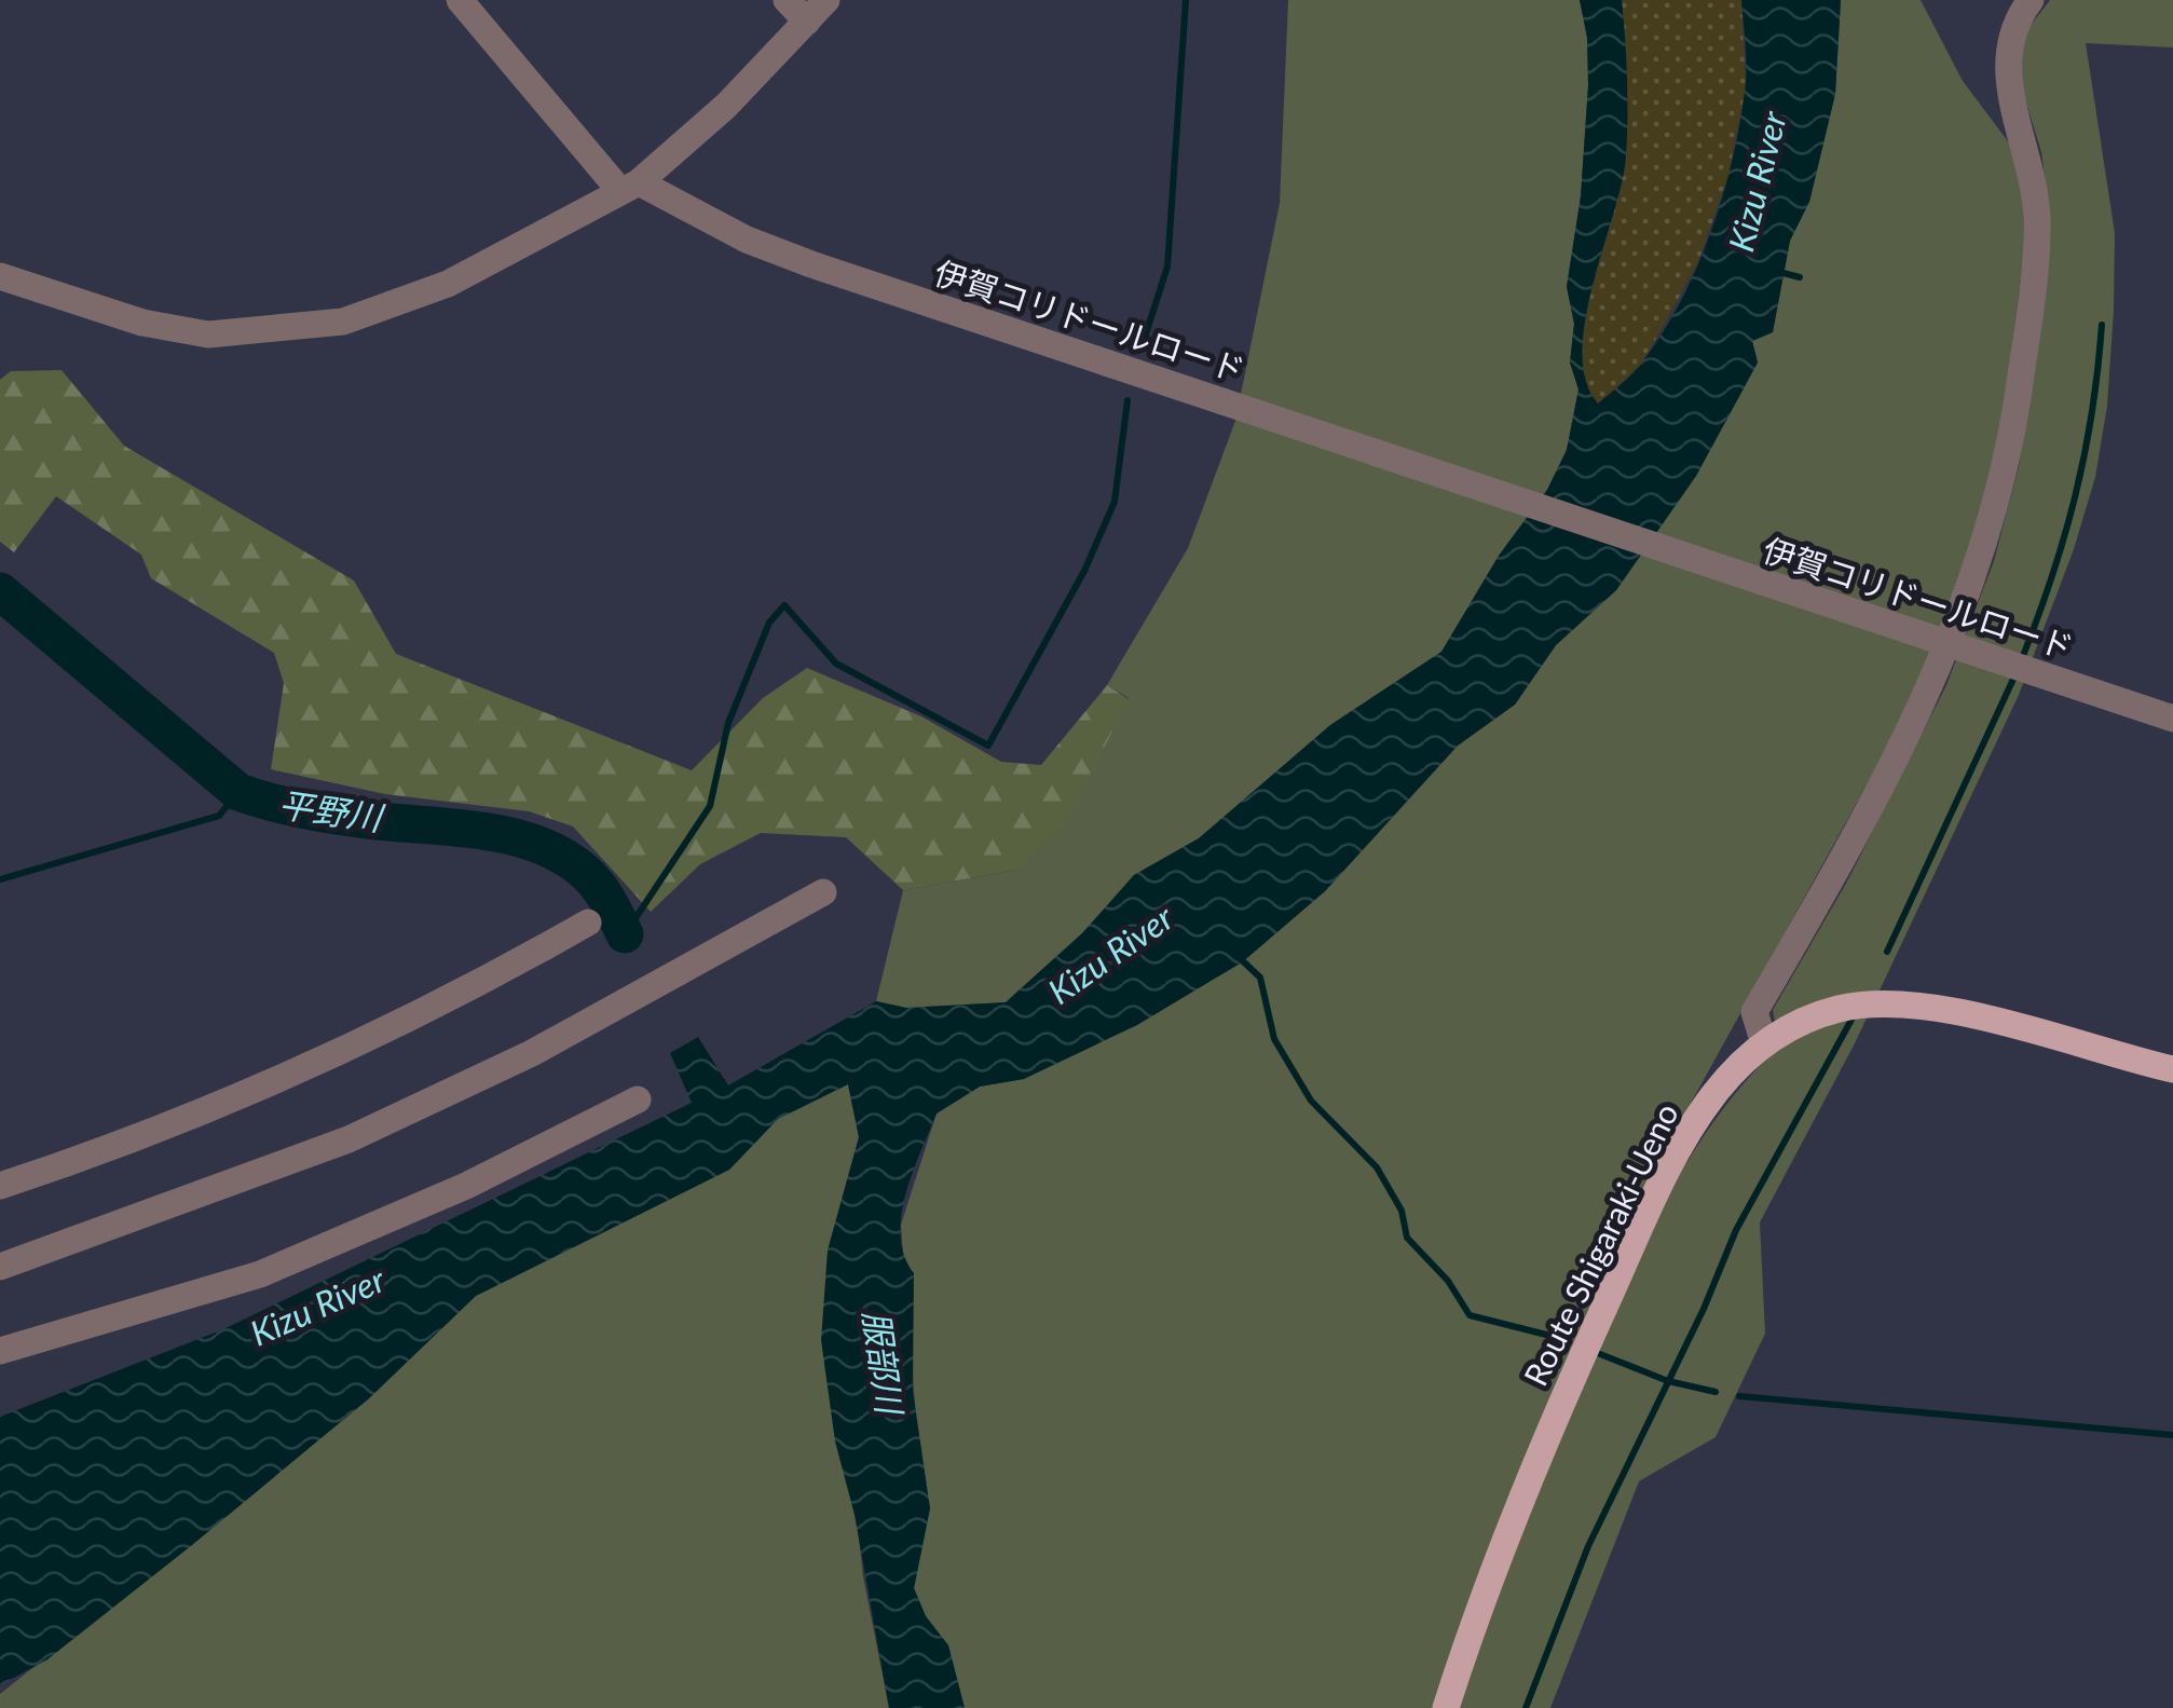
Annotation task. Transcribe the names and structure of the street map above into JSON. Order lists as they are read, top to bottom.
{
  "streets": {
    "main road": ["Route Shigaraki-Ueno"],
    "street": ["伊賀コリドールロード"]
  },
  "water": ["Kizu River", "平野川", "服部川"]
}
